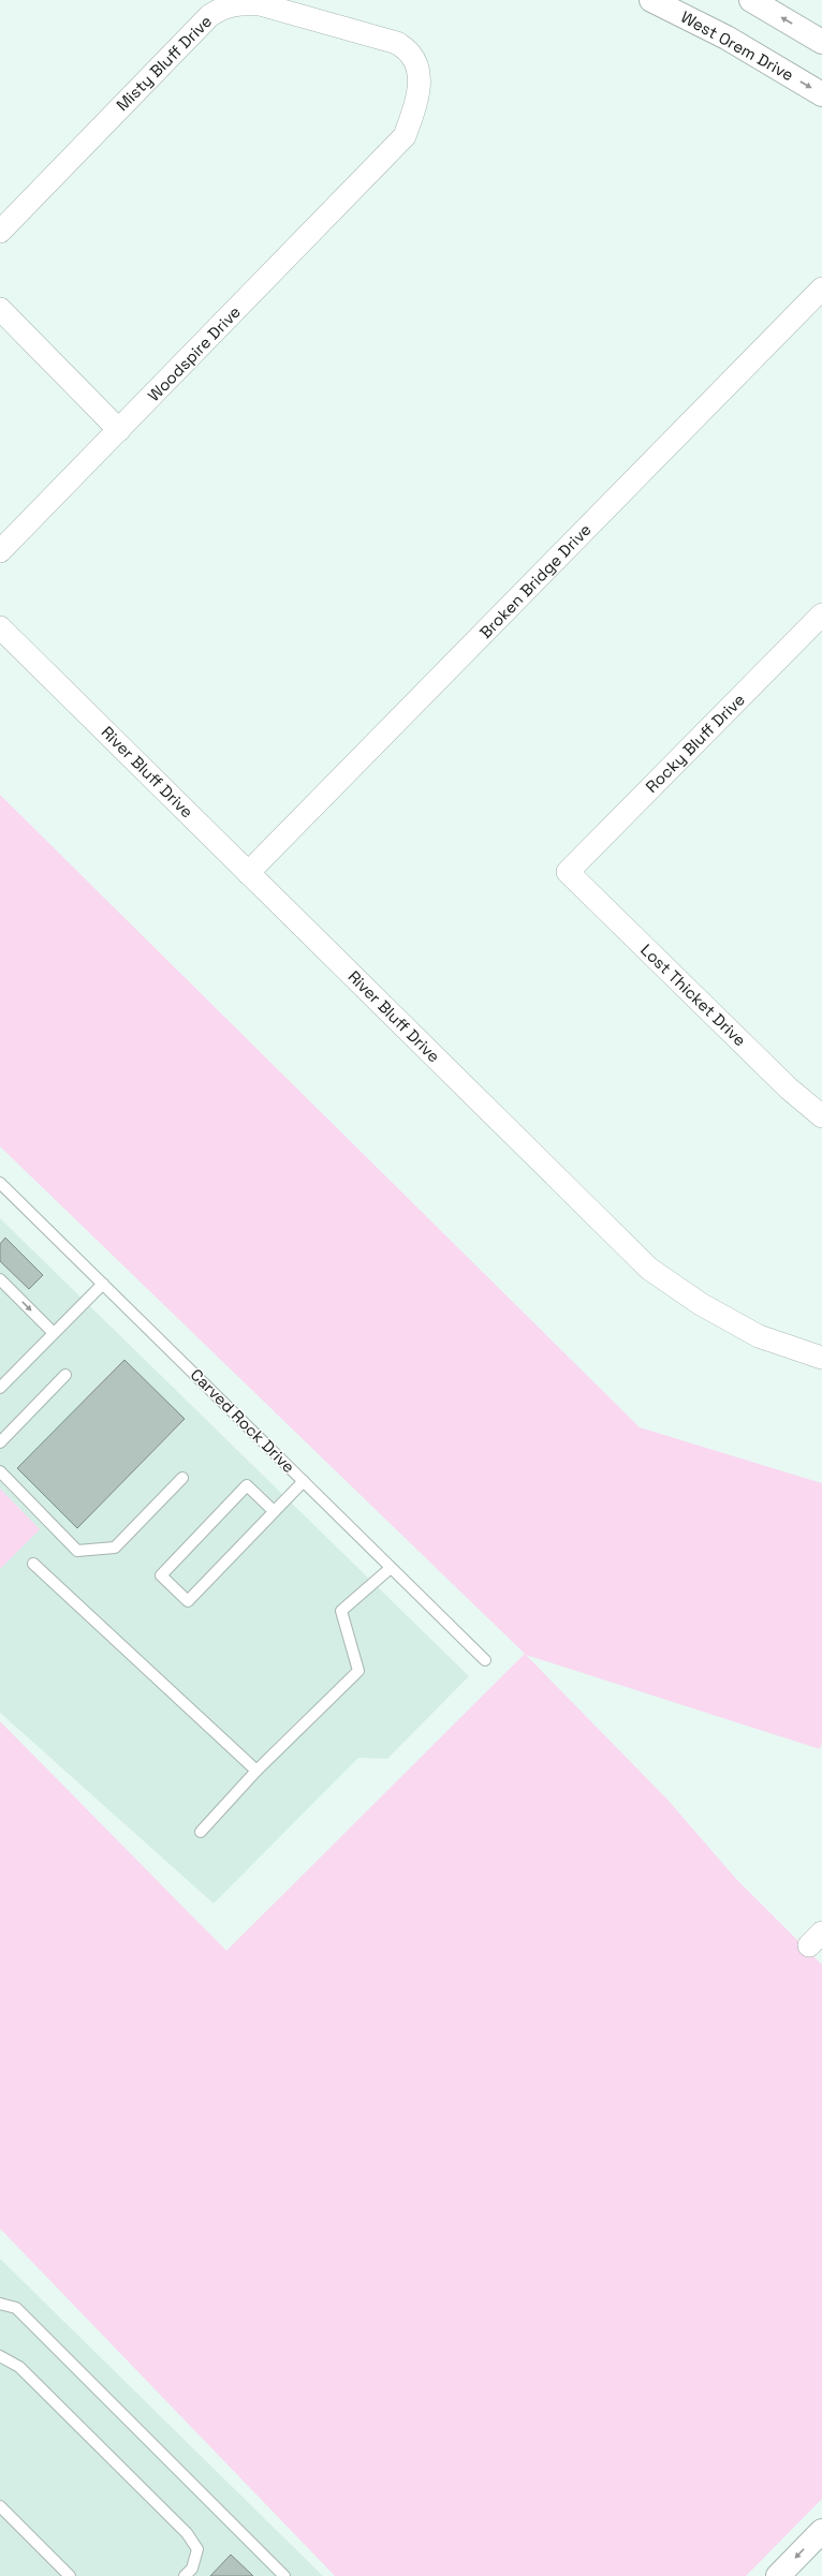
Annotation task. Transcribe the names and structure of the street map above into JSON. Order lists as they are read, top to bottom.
{
  "streets": {
    "main road": ["West Orem Drive"],
    "street": [
      "Misty Bluff Drive",
      "Woodspire Drive",
      "Broken Bridge Drive",
      "Rocky Bluff Drive",
      "River Bluff Drive",
      "Lost Thicket Drive"
    ],
    "lane": ["Carved Rock Drive"]
  },
  "crossings": [
    ["Misty Bluff Drive", "Woodspire Drive"],
    ["Broken Bridge Drive", "River Bluff Drive"],
    ["Rocky Bluff Drive", "Lost Thicket Drive"]
  ]
}
